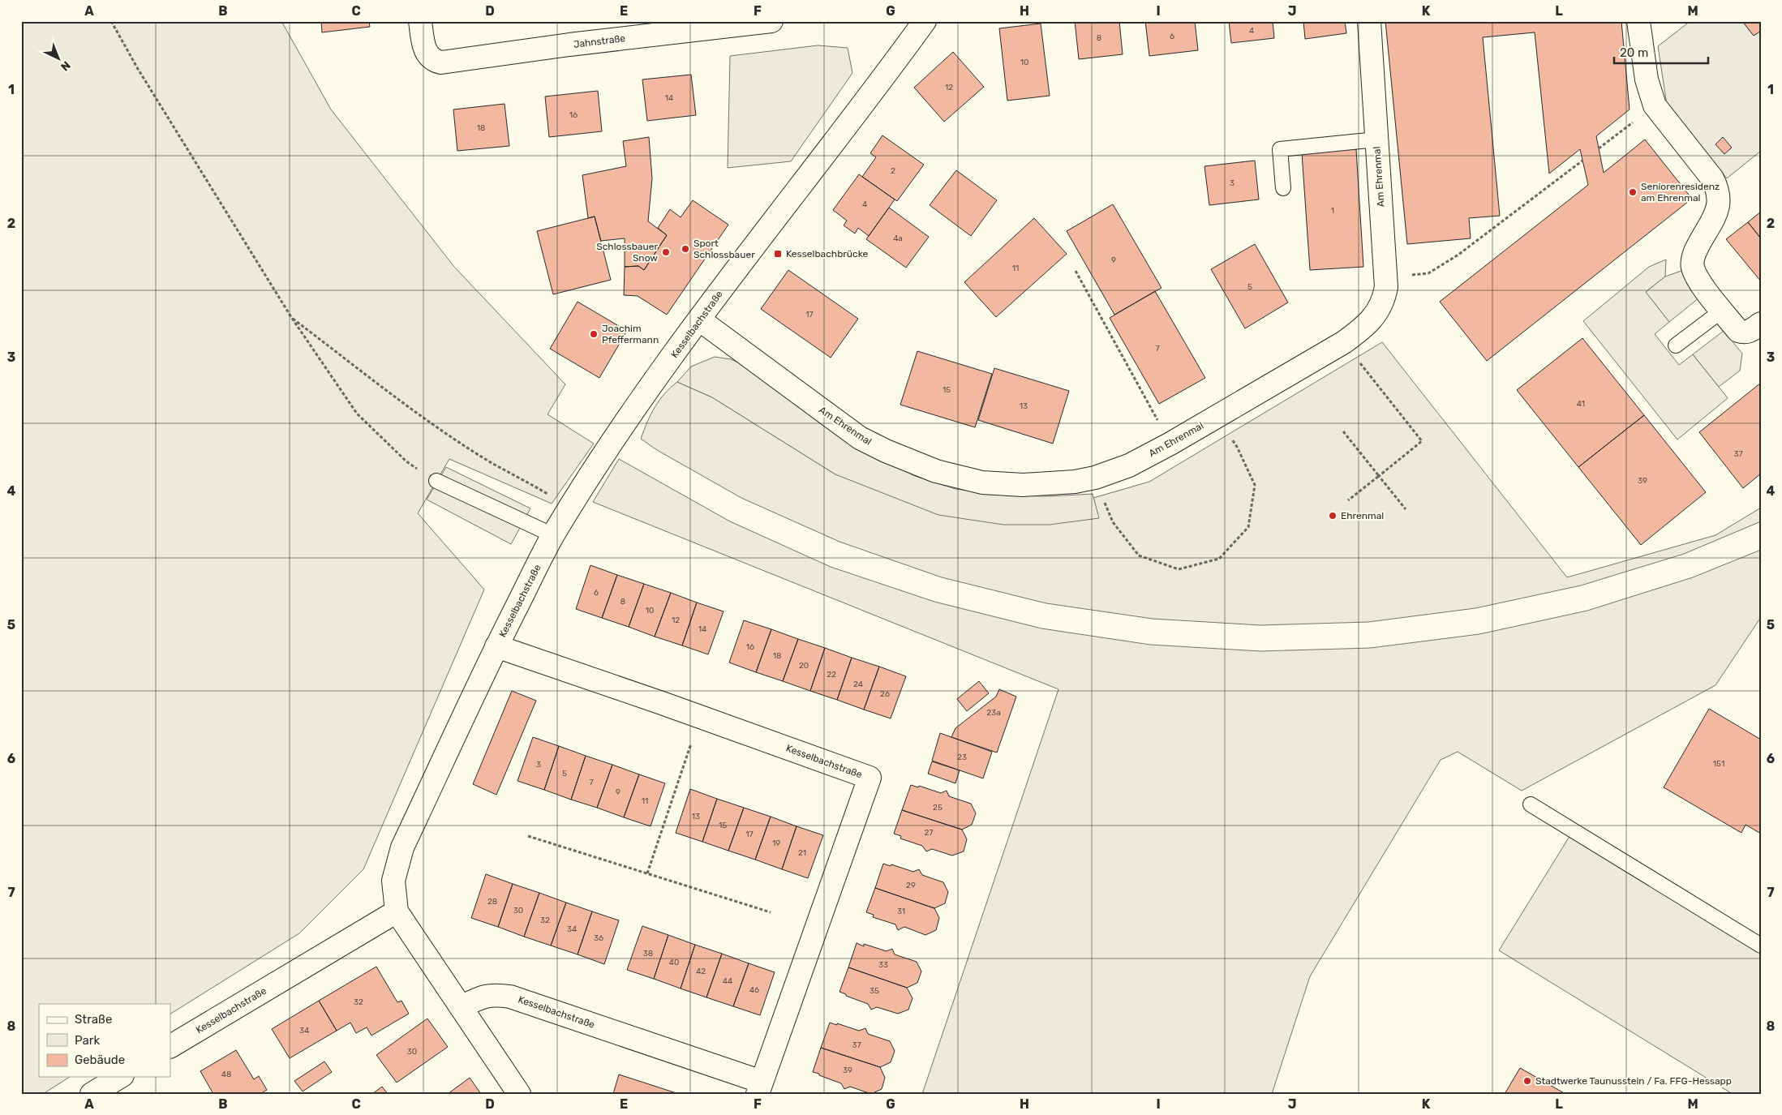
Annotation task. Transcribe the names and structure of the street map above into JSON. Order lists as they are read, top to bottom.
{
  "streets": {
    "street": ["Jahnstraße", "Am Ehrenmal", "Kesselbachstraße"]
  },
  "crossings": [
    ["Am Ehrenmal", "Kesselbachstraße"]
  ],
  "places": {
    "other": [
      "Seniorenresidenz am Ehrenmal",
      "Sport Schlossbauer",
      "Schlossbauer Snow",
      "Joachim Pfeffermann",
      "Ehrenmal",
      "Stadtwerke Taunusstein / Fa. FFG-Hessapp"
    ],
    "transit": ["Kesselbachbrücke"]
  },
  "house_numbers": [
    "4",
    "6",
    "8",
    "10",
    "12",
    "14",
    "16",
    "18",
    "2",
    "3",
    "4",
    "1",
    "4a",
    "9",
    "11",
    "5",
    "17",
    "7",
    "15",
    "41",
    "13",
    "37",
    "39",
    "6",
    "8",
    "10",
    "12",
    "14",
    "16",
    "18",
    "20",
    "22",
    "24",
    "26",
    "23a",
    "23",
    "151",
    "3",
    "5",
    "7",
    "9",
    "11",
    "25",
    "13",
    "15",
    "27",
    "17",
    "19",
    "21",
    "29",
    "28",
    "30",
    "31",
    "32",
    "34",
    "36",
    "38",
    "40",
    "33",
    "42",
    "44",
    "46",
    "35",
    "32",
    "34",
    "37",
    "30",
    "39",
    "48"
  ],
  "legend": ["Straße", "Park", "Gebäude"],
  "scale_bar": "20 m",
  "north": "bottom right",
  "grid": {
    "columns": [
      "A",
      "B",
      "C",
      "D",
      "E",
      "F",
      "G",
      "H",
      "I",
      "J",
      "K",
      "L",
      "M"
    ],
    "rows": [
      "1",
      "2",
      "3",
      "4",
      "5",
      "6",
      "7",
      "8"
    ]
  }
}
